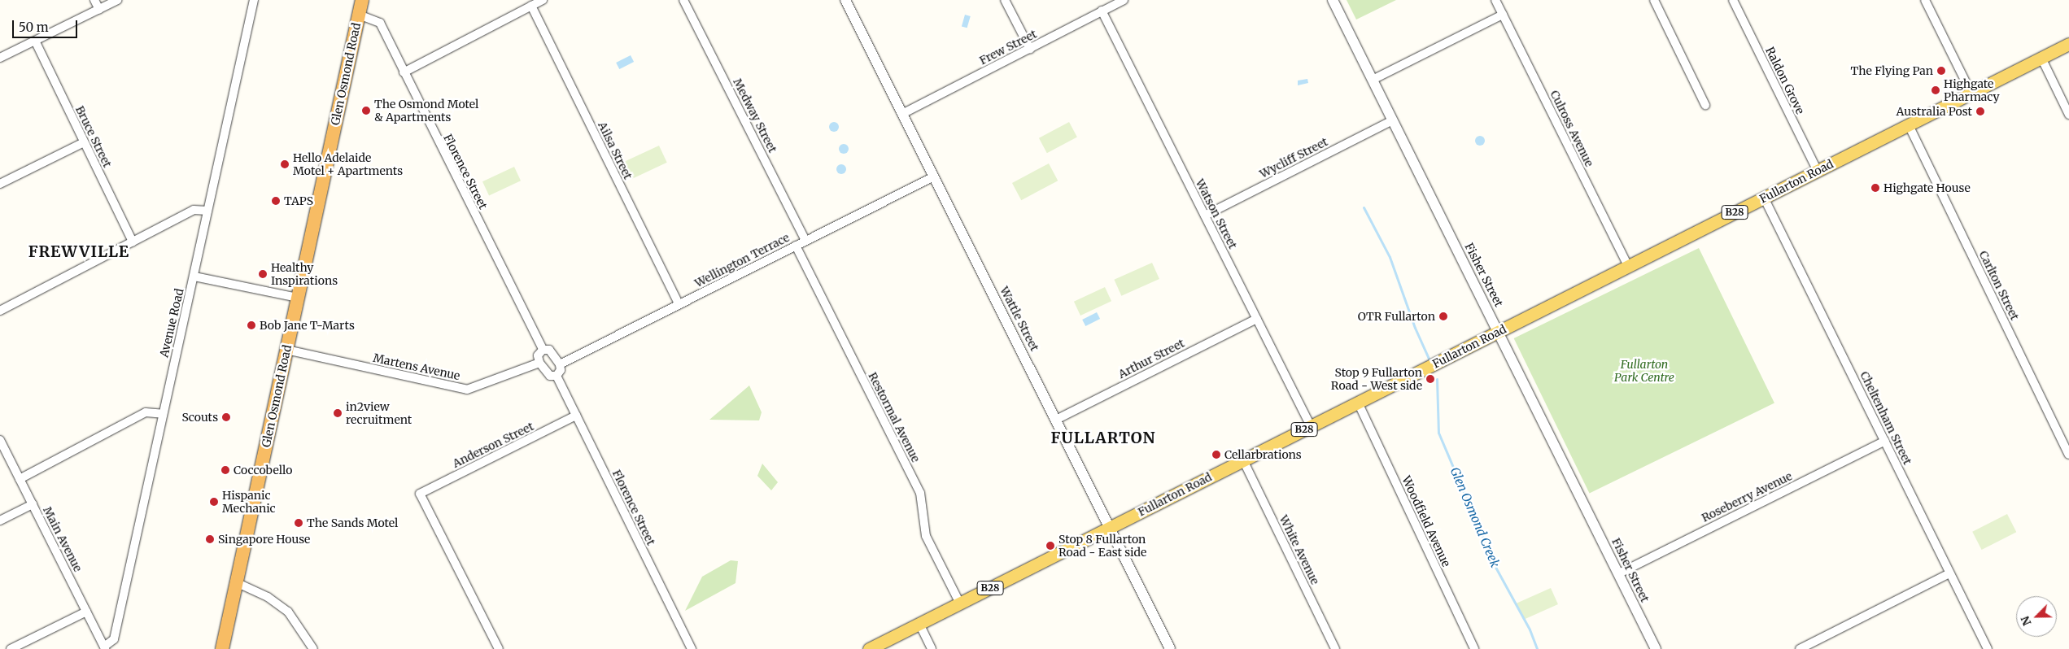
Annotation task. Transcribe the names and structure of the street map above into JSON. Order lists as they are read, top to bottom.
{
  "streets": {
    "highway": ["Glen Osmond Road"],
    "main road": ["Fullarton Road", "B28"],
    "street": [
      "Frew Street",
      "Raldon Grove",
      "Medway Street",
      "Culross Avenue",
      "Bruce Street",
      "Ailsa Street",
      "Wycliff Street",
      "Florence Street",
      "Watson Street",
      "Wellington Terrace",
      "Fisher Street",
      "Carlton Street",
      "Wattle Street",
      "Avenue Road",
      "Arthur Street",
      "Martens Avenue",
      "Restormal Avenue",
      "Cheltenham Street",
      "Anderson Street",
      "Roseberry Avenue",
      "Woodfield Avenue",
      "Main Avenue",
      "White Avenue"
    ]
  },
  "crossings": [
    ["Frew Street", "Watson Street"],
    ["Frew Street", "Wattle Street"],
    ["Glen Osmond Road", "Florence Street"],
    ["Glen Osmond Road", "Martens Avenue"],
    ["Raldon Grove", "Fullarton Road"],
    ["Medway Street", "Wellington Terrace"],
    ["Culross Avenue", "Fullarton Road"],
    ["Ailsa Street", "Wellington Terrace"],
    ["Wycliff Street", "Watson Street"],
    ["Wycliff Street", "Fisher Street"],
    ["Florence Street", "Anderson Street"],
    ["Fullarton Road", "Watson Street"],
    ["Fullarton Road", "Fisher Street"],
    ["Fullarton Road", "Carlton Street"],
    ["Fullarton Road", "Wattle Street"],
    ["Fullarton Road", "Restormal Avenue"],
    ["Fullarton Road", "Cheltenham Street"],
    ["Fullarton Road", "Woodfield Avenue"],
    ["Fullarton Road", "White Avenue"],
    ["Watson Street", "Arthur Street"],
    ["Wellington Terrace", "Wattle Street"],
    ["Wellington Terrace", "Restormal Avenue"],
    ["Fisher Street", "Roseberry Avenue"],
    ["Wattle Street", "Arthur Street"],
    ["Avenue Road", "Main Avenue"],
    ["Cheltenham Street", "Roseberry Avenue"]
  ],
  "districts": ["FREWVILLE", "FULLARTON"],
  "water": ["Glen Osmond Creek"],
  "parks": ["Fullarton Park Centre"],
  "places": [
    "The Flying Pan",
    "Highgate Pharmacy",
    "The Osmond Motel & Apartments",
    "Australia Post",
    "Hello Adelaide Motel + Apartments",
    "Highgate House",
    "TAPS",
    "Healthy Inspirations",
    "OTR Fullarton",
    "Bob Jane T-Marts",
    "Stop 9 Fullarton Road - West side",
    "in2view recruitment",
    "Scouts",
    "Cellarbrations",
    "Coccobello",
    "Hispanic Mechanic",
    "The Sands Motel",
    "Singapore House",
    "Stop 8 Fullarton Road - East side"
  ],
  "scale_bar": "50 m",
  "north": "bottom left"
}
